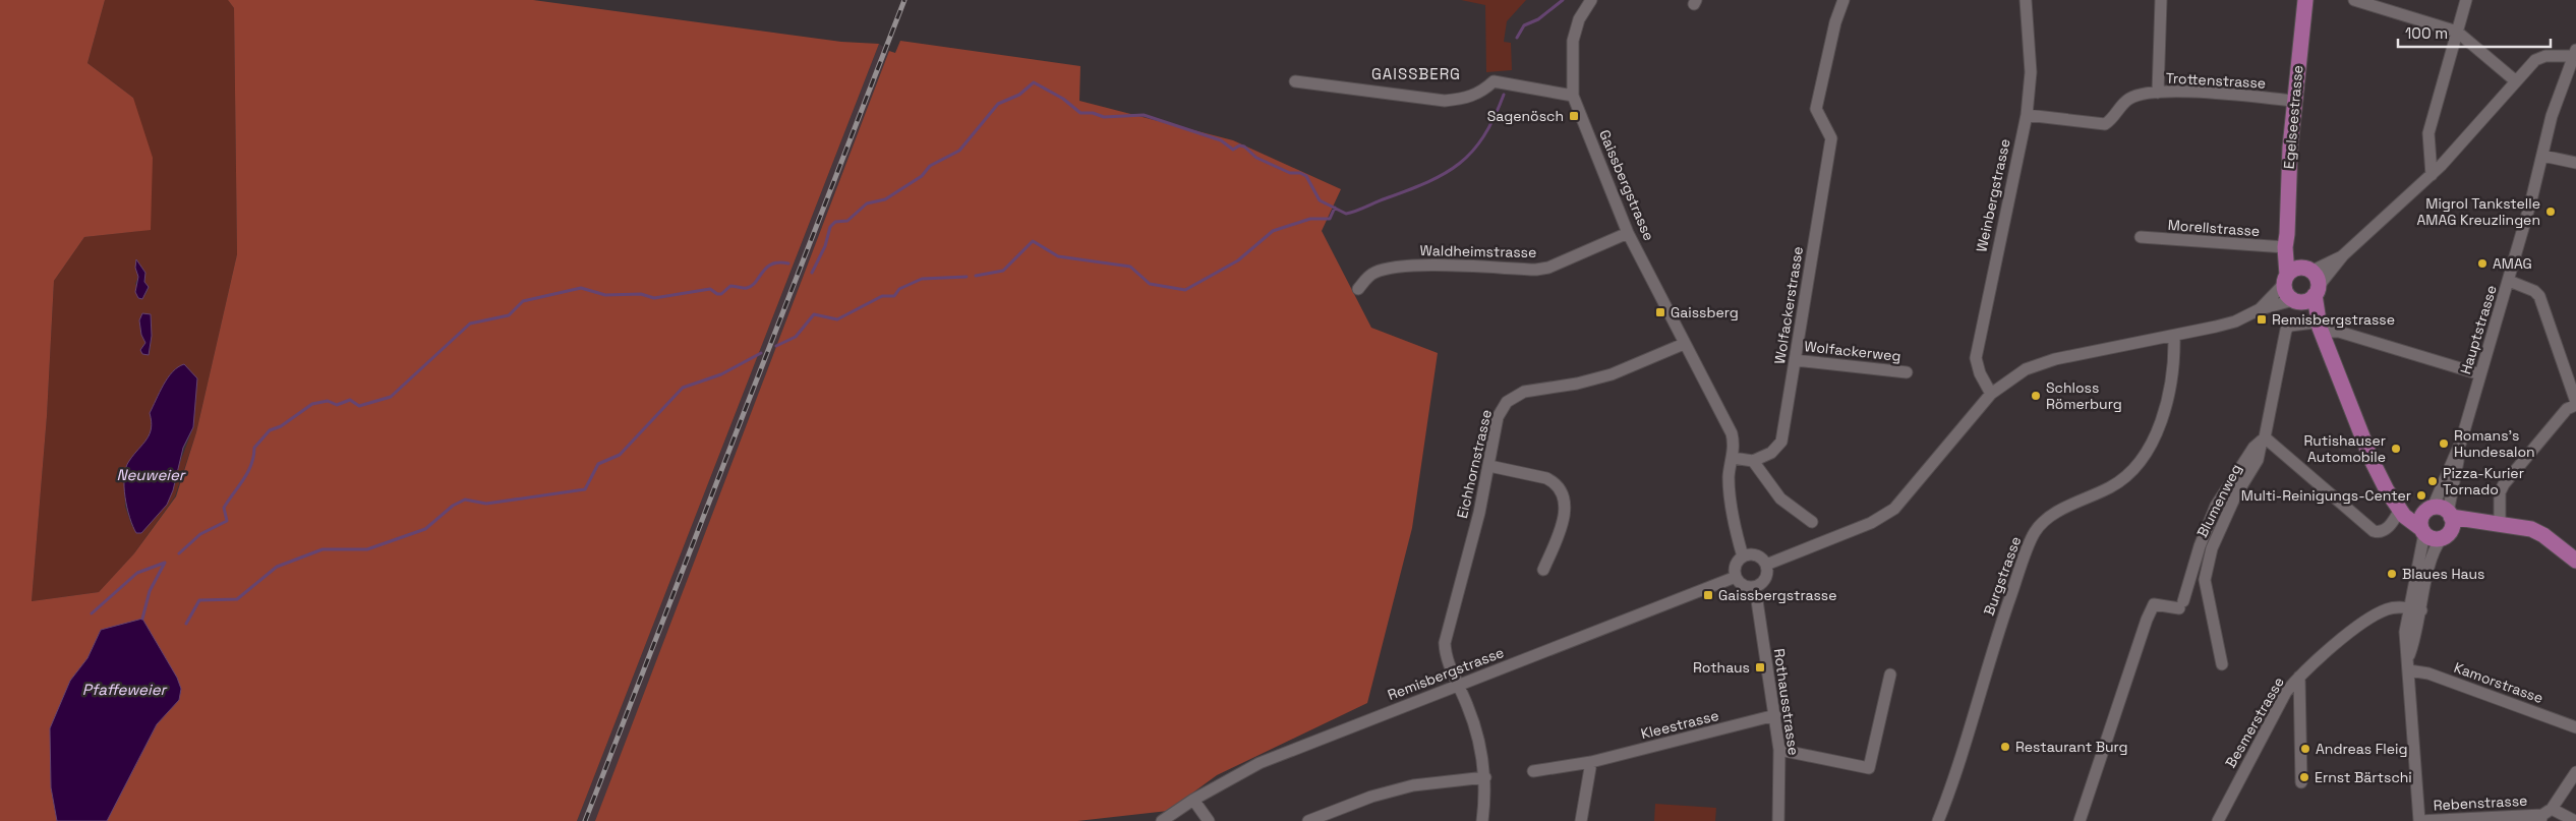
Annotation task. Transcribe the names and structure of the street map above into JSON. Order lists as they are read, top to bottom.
{
  "streets": {
    "main road": ["Egelseestrasse"],
    "street": [
      "Trottenstrasse",
      "Gaissbergstrasse",
      "Weinbergstrasse",
      "Morellstrasse",
      "Waldheimstrasse",
      "Wolfackerstrasse",
      "Hauptstrasse",
      "Wolfackerweg",
      "Eichhornstrasse",
      "Blumenweg",
      "Burgstrasse",
      "Remisbergstrasse",
      "Kamorstrasse",
      "Rothausstrasse",
      "Besmerstrasse",
      "Kleestrasse",
      "Rebenstrasse"
    ]
  },
  "crossings": [
    ["Trottenstrasse", "Egelseestrasse"],
    ["Trottenstrasse", "Weinbergstrasse"],
    ["Egelseestrasse", "Morellstrasse"],
    ["Gaissbergstrasse", "Waldheimstrasse"],
    ["Gaissbergstrasse", "Eichhornstrasse"],
    ["Gaissbergstrasse", "Remisbergstrasse"],
    ["Gaissbergstrasse", "Rothausstrasse"],
    ["Wolfackerstrasse", "Wolfackerweg"],
    ["Eichhornstrasse", "Remisbergstrasse"],
    ["Remisbergstrasse", "Rothausstrasse"],
    ["Rothausstrasse", "Kleestrasse"]
  ],
  "districts": ["GAISSBERG"],
  "water": ["Neuweier", "Pfaffeweier"],
  "places": {
    "transit": [
      "Sagenösch",
      "Gaissberg",
      "Remisbergstrasse",
      "Gaissbergstrasse",
      "Rothaus"
    ],
    "other": [
      "Migrol Tankstelle AMAG Kreuzlingen",
      "AMAG",
      "Schloss Römerburg",
      "Romans's Hundesalon",
      "Rutishauser Automobile",
      "Pizza-Kurier Tornado",
      "Multi-Reinigungs-Center",
      "Blaues Haus",
      "Restaurant Burg",
      "Andreas Fleig",
      "Ernst Bärtschi"
    ]
  },
  "scale_bar": "100 m"
}
